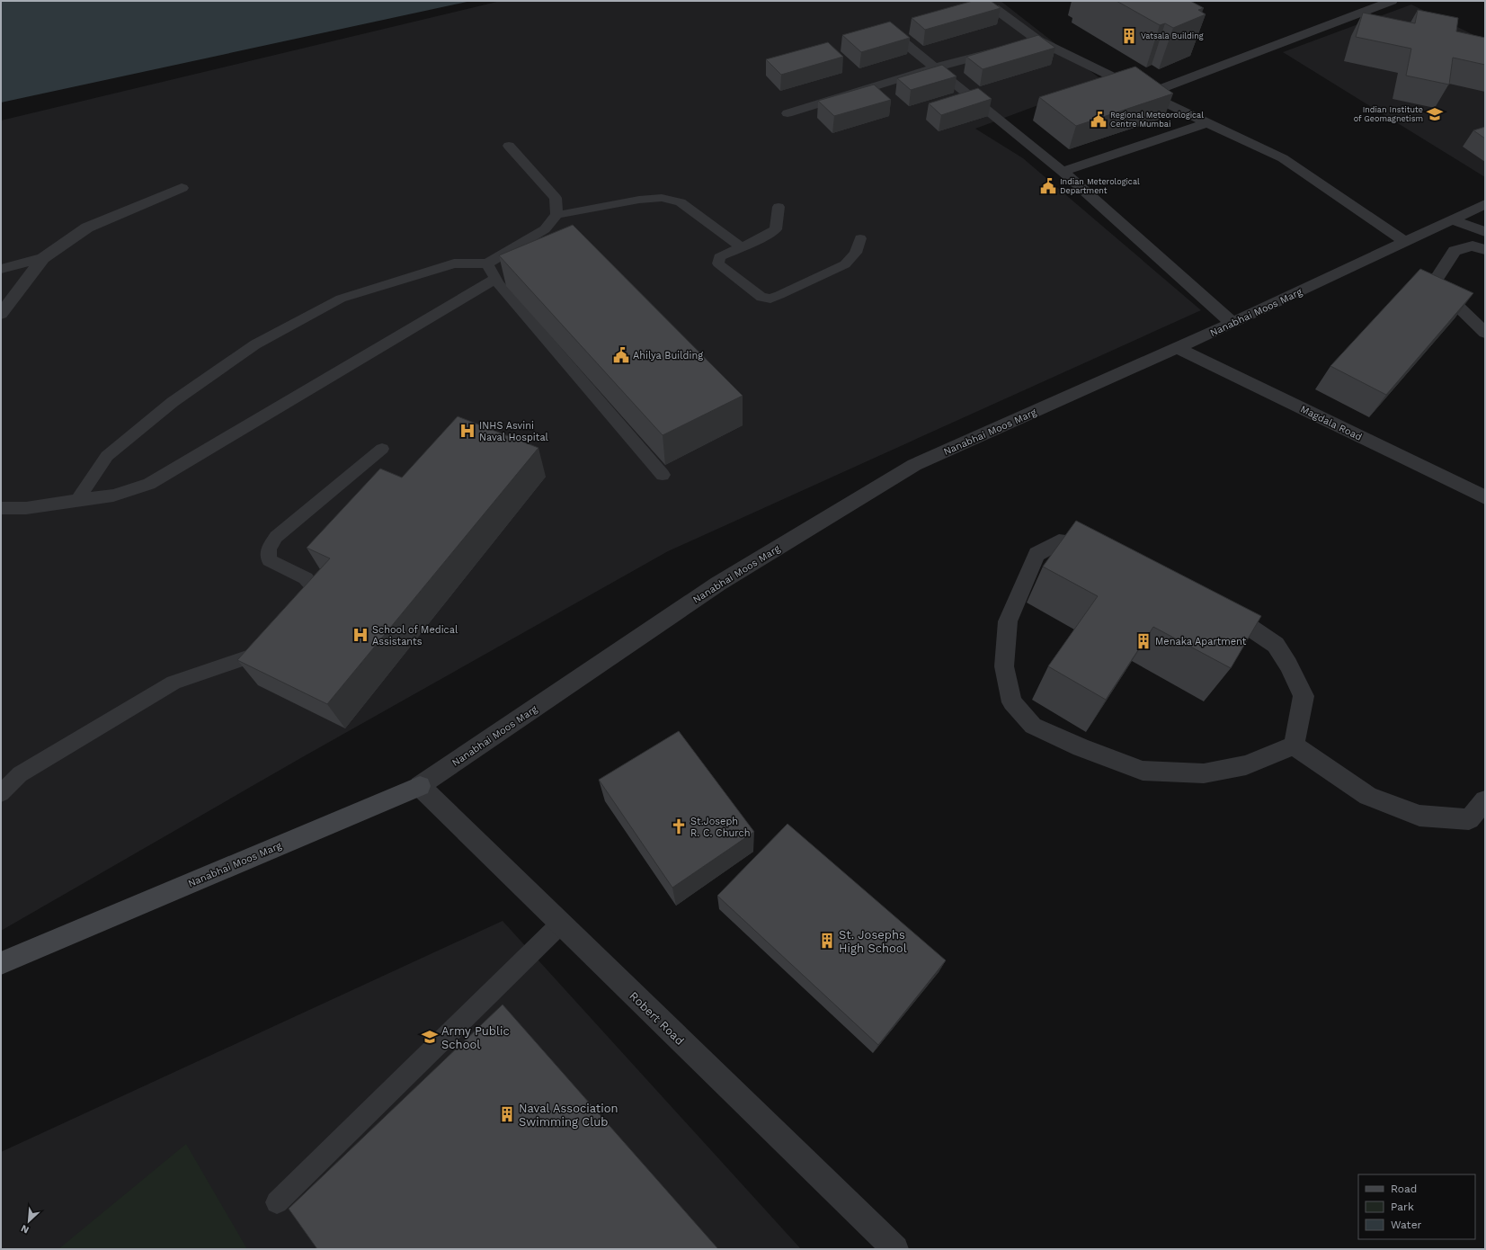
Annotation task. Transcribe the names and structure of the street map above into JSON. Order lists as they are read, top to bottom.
{
  "streets": {
    "street": ["Nanabhai Moos Marg", "Magdala Road", "Robert Road"]
  },
  "crossings": [
    ["Nanabhai Moos Marg", "Magdala Road"],
    ["Nanabhai Moos Marg", "Robert Road"]
  ],
  "places": {
    "building": [
      "Vatsala Building",
      "Menaka Apartment",
      "St. Josephs High School",
      "Naval Association Swimming Club"
    ],
    "school or university": ["Indian Institute of Geomagnetism", "Army Public School"],
    "public building": ["Regional Meteorological Centre Mumbai", "Indian Meterological Department", "Ahilya Building"],
    "hospital": ["INHS Asvini Naval Hospital", "School of Medical Assistants"],
    "church": ["St.Joseph R. C. Church"]
  },
  "legend": ["Road", "Park", "Water"],
  "north": "bottom left"
}
